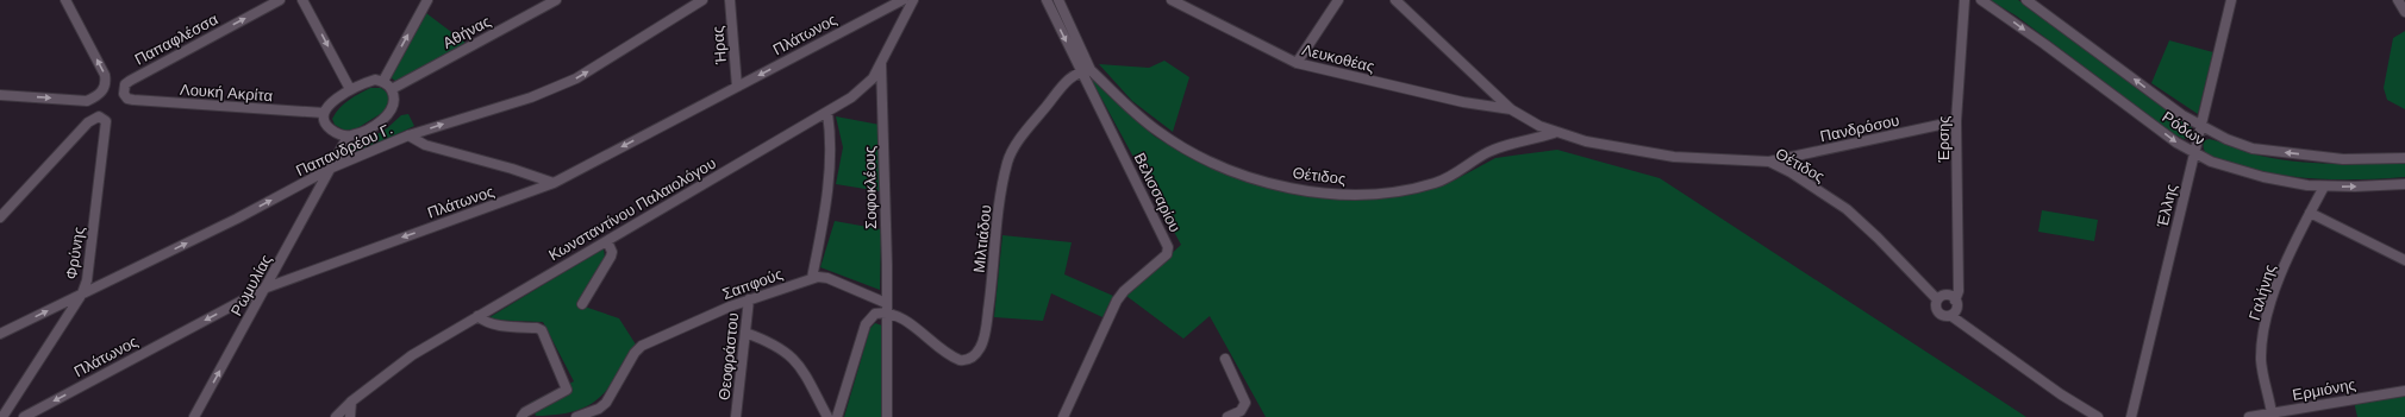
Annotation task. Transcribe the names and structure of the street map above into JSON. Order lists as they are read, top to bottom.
{
  "streets": {
    "street": [
      "Αθήνας",
      "Πλάτωνος",
      "Παπαφλέσσα",
      "Ήρας",
      "Λευκοθέας",
      "Λουκή Ακρίτα",
      "Πανδρόσου",
      "Ρόδων",
      "Έρσης",
      "Παπανδρέου Γ.",
      "Θέτιδος",
      "Σοφοκλέους",
      "Βελισσαρίου",
      "Έλλης",
      "Κωνσταντίνου Παλαιολόγου",
      "Μιλτιάδου",
      "Φρύνης",
      "Σαπφούς",
      "Ρωμυλίας",
      "Γαλήνης",
      "Θεοφράστου",
      "Ερμιόνης"
    ]
  },
  "crossings": [
    ["Αθήνας", "Λουκή Ακρίτα"],
    ["Αθήνας", "Ρωμυλίας"],
    ["Πλάτωνος", "Ήρας"],
    ["Πλάτωνος", "Ρωμυλίας"],
    ["Παπαφλέσσα", "Λουκή Ακρίτα"],
    ["Λευκοθέας", "Θέτιδος"],
    ["Λουκή Ακρίτα", "Ρωμυλίας"],
    ["Πανδρόσου", "Έρσης"],
    ["Πανδρόσου", "Θέτιδος"],
    ["Ρόδων", "Έλλης"],
    ["Ρόδων", "Γαλήνης"],
    ["Έρσης", "Θέτιδος"],
    ["Παπανδρέου Γ.", "Φρύνης"],
    ["Παπανδρέου Γ.", "Ρωμυλίας"],
    ["Θέτιδος", "Βελισσαρίου"],
    ["Θέτιδος", "Μιλτιάδου"],
    ["Σοφοκλέους", "Κωνσταντίνου Παλαιολόγου"],
    ["Σοφοκλέους", "Μιλτιάδου"],
    ["Βελισσαρίου", "Μιλτιάδου"],
    ["Σαπφούς", "Θεοφράστου"],
    ["Γαλήνης", "Ερμιόνης"]
  ],
  "one_way": [
    "Πλάτωνος",
    "Παπαφλέσσα",
    "Παπανδρέου Γ.",
    "Ρωμυλίας"
  ]
}
